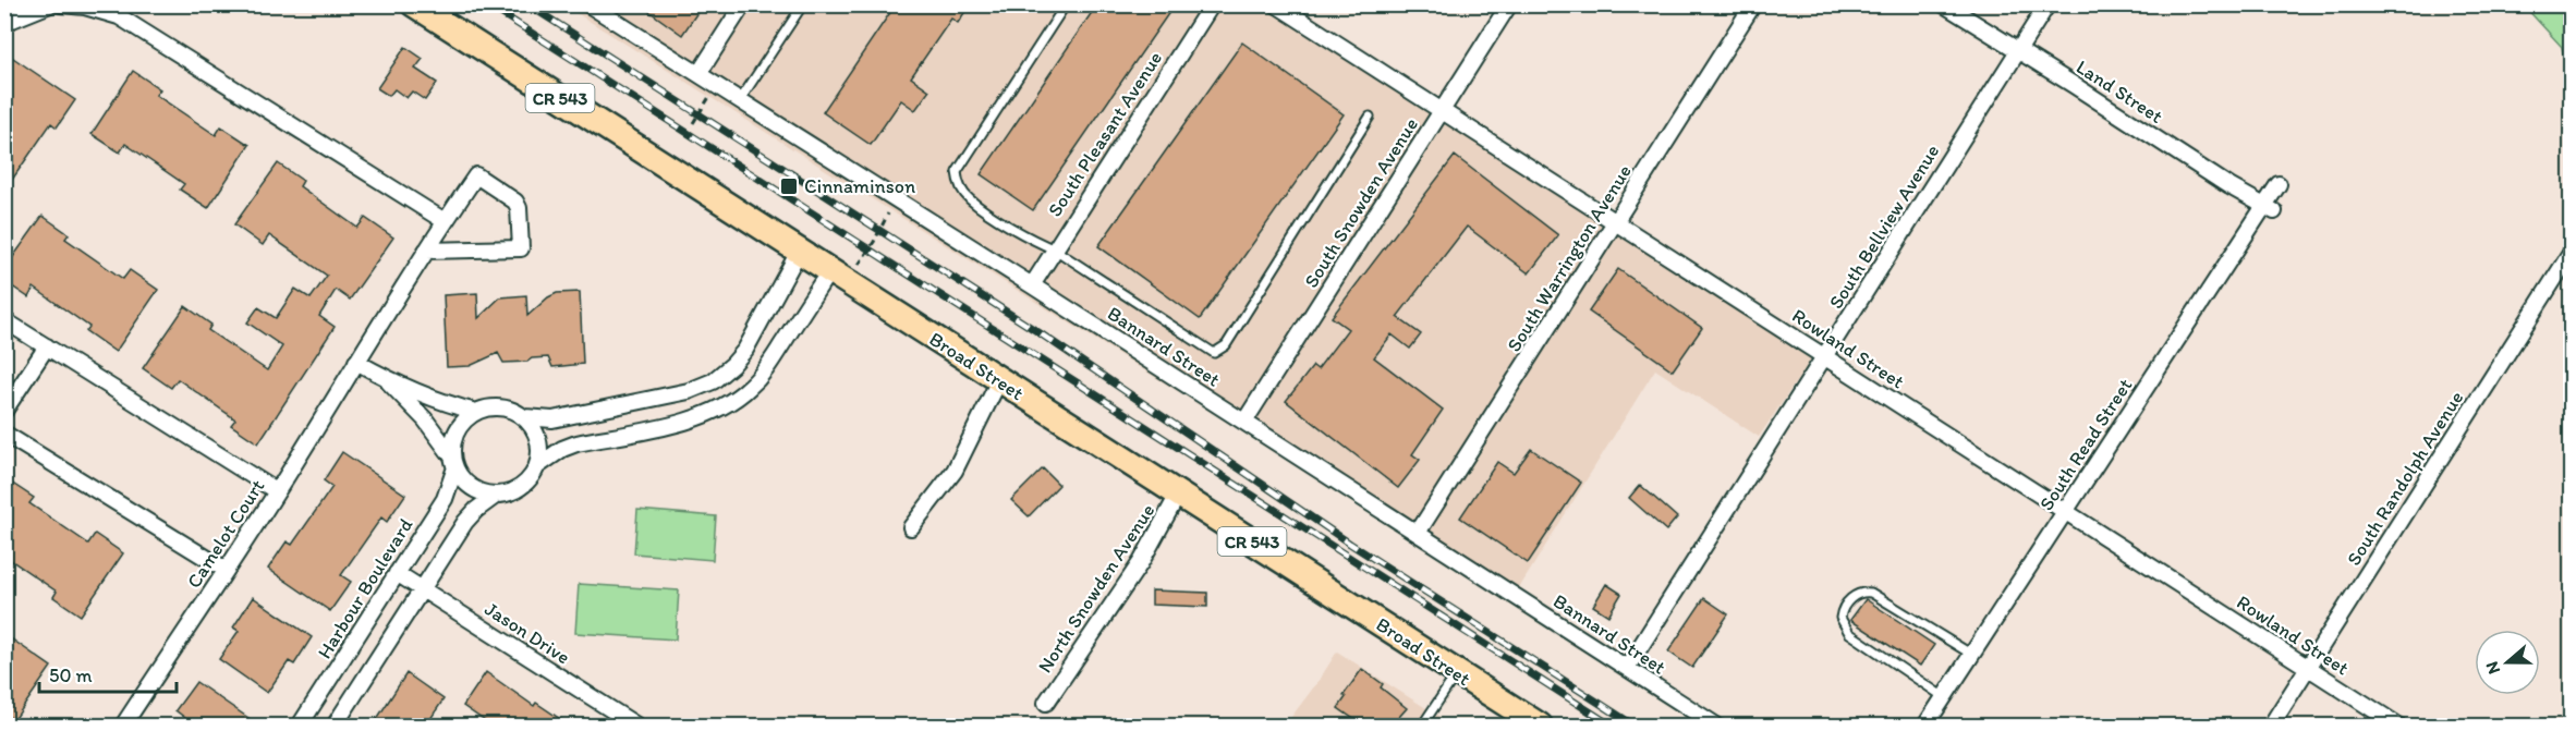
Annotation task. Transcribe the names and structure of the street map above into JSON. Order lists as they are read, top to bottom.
{
  "streets": {
    "main road": ["CR 543", "Broad Street"],
    "street": [
      "Land Street",
      "South Pleasant Avenue",
      "South Snowden Avenue",
      "South Bellview Avenue",
      "South Warrington Avenue",
      "Bannard Street",
      "Rowland Street",
      "South Read Street",
      "South Randolph Avenue",
      "Camelot Court",
      "Harbour Boulevard",
      "North Snowden Avenue",
      "Jason Drive"
    ]
  },
  "crossings": [
    ["Land Street", "South Bellview Avenue"],
    ["Land Street", "South Read Street"],
    ["South Pleasant Avenue", "Bannard Street"],
    ["South Snowden Avenue", "Bannard Street"],
    ["South Snowden Avenue", "Rowland Street"],
    ["South Bellview Avenue", "Bannard Street"],
    ["South Bellview Avenue", "Rowland Street"],
    ["South Warrington Avenue", "Bannard Street"],
    ["South Warrington Avenue", "Rowland Street"],
    ["Rowland Street", "South Read Street"],
    ["Rowland Street", "South Randolph Avenue"],
    ["Broad Street", "North Snowden Avenue"],
    ["Harbour Boulevard", "Jason Drive"]
  ],
  "places": {
    "transit": ["Cinnaminson"]
  },
  "scale_bar": "50 m",
  "north": "left"
}
